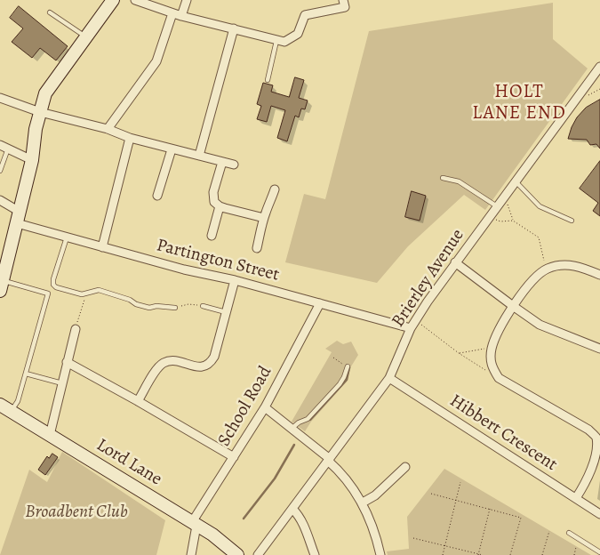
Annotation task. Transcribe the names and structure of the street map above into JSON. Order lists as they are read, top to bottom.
{
  "streets": {
    "street": [
      "Partington Street",
      "Brierley Avenue",
      "School Road",
      "Hibbert Crescent",
      "Lord Lane"
    ]
  },
  "crossings": [
    ["Partington Street", "Brierley Avenue"],
    ["Partington Street", "School Road"],
    ["Brierley Avenue", "Hibbert Crescent"],
    ["School Road", "Lord Lane"]
  ],
  "districts": ["HOLT LANE END"],
  "parks": ["Broadbent Club"]
}
